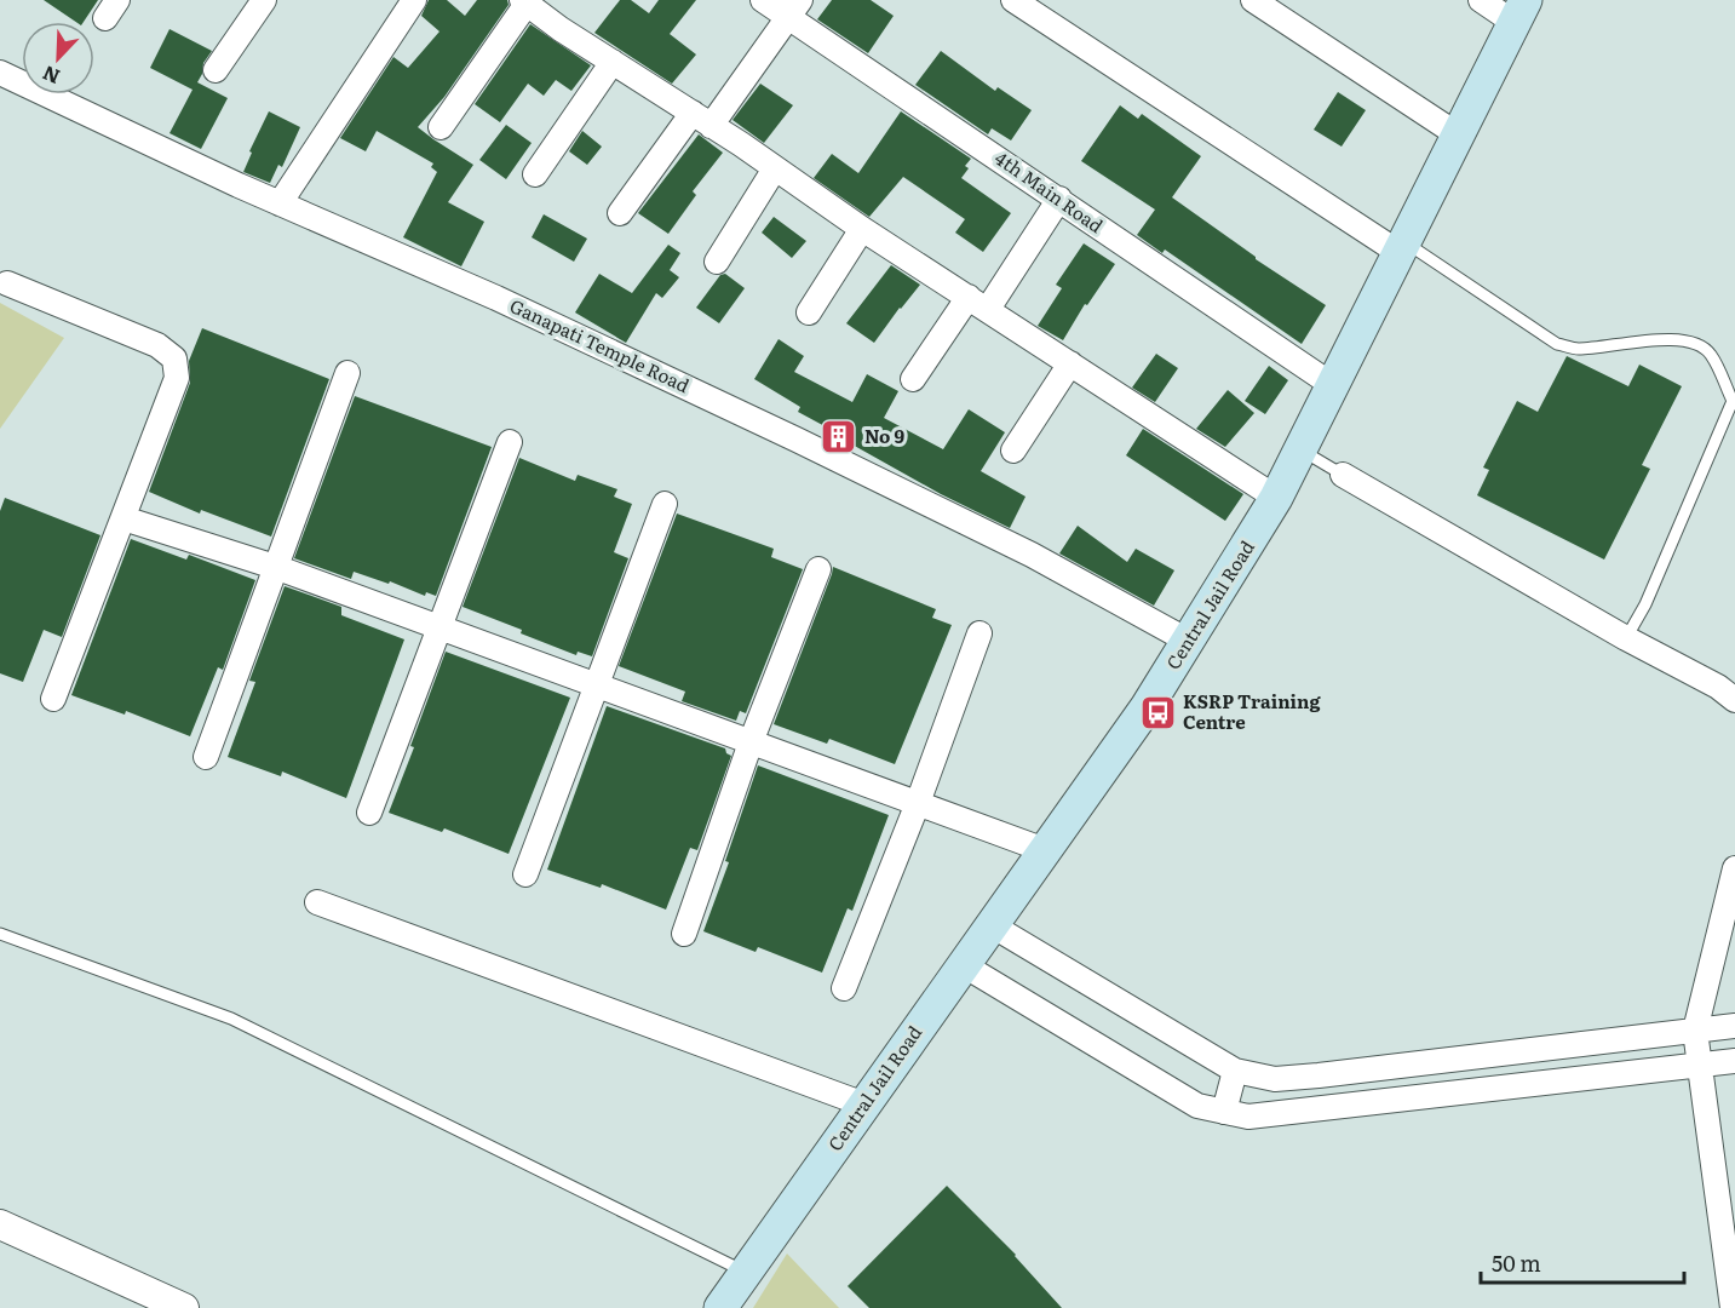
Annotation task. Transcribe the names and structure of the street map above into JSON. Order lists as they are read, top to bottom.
{
  "streets": {
    "main road": ["Central Jail Road"],
    "street": ["4th Main Road", "Ganapati Temple Road"]
  },
  "crossings": [
    ["4th Main Road", "Central Jail Road"],
    ["Ganapati Temple Road", "Central Jail Road"]
  ],
  "places": {
    "building": ["No 9"],
    "bus stop": ["KSRP Training Centre"]
  },
  "scale_bar": "50 m",
  "north": "bottom left"
}
